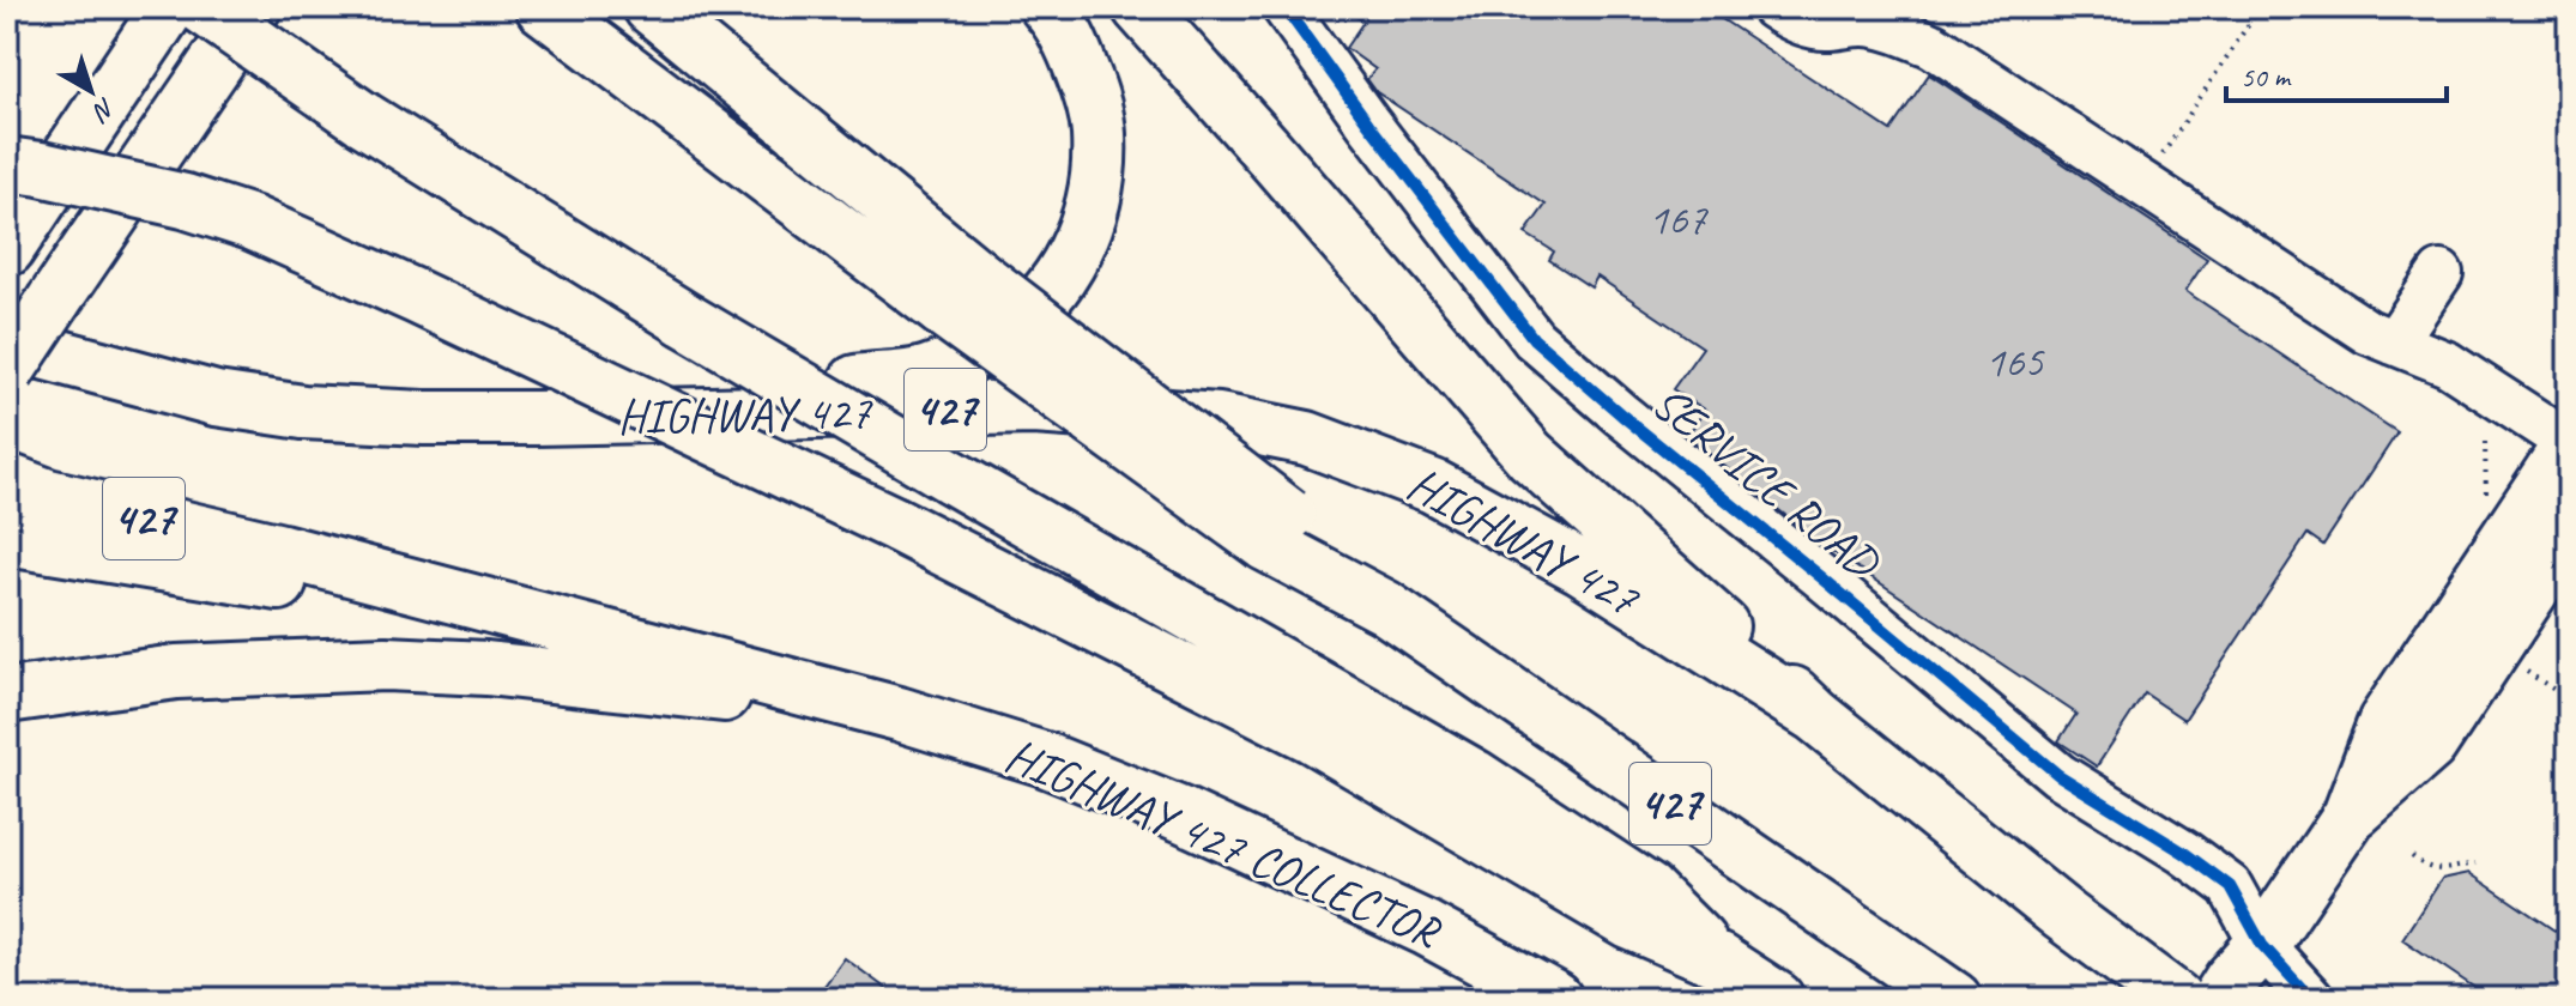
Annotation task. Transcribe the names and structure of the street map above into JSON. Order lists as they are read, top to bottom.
{
  "streets": {
    "main road": ["427", "HIGHWAY 427", "HIGHWAY 427 COLLECTOR"],
    "street": ["SERVICE ROAD"]
  },
  "crossings": [
    ["427", "HIGHWAY 427"],
    ["427", "HIGHWAY 427 COLLECTOR"]
  ],
  "house_numbers": ["167", "165"],
  "scale_bar": "50 m",
  "north": "bottom right"
}
